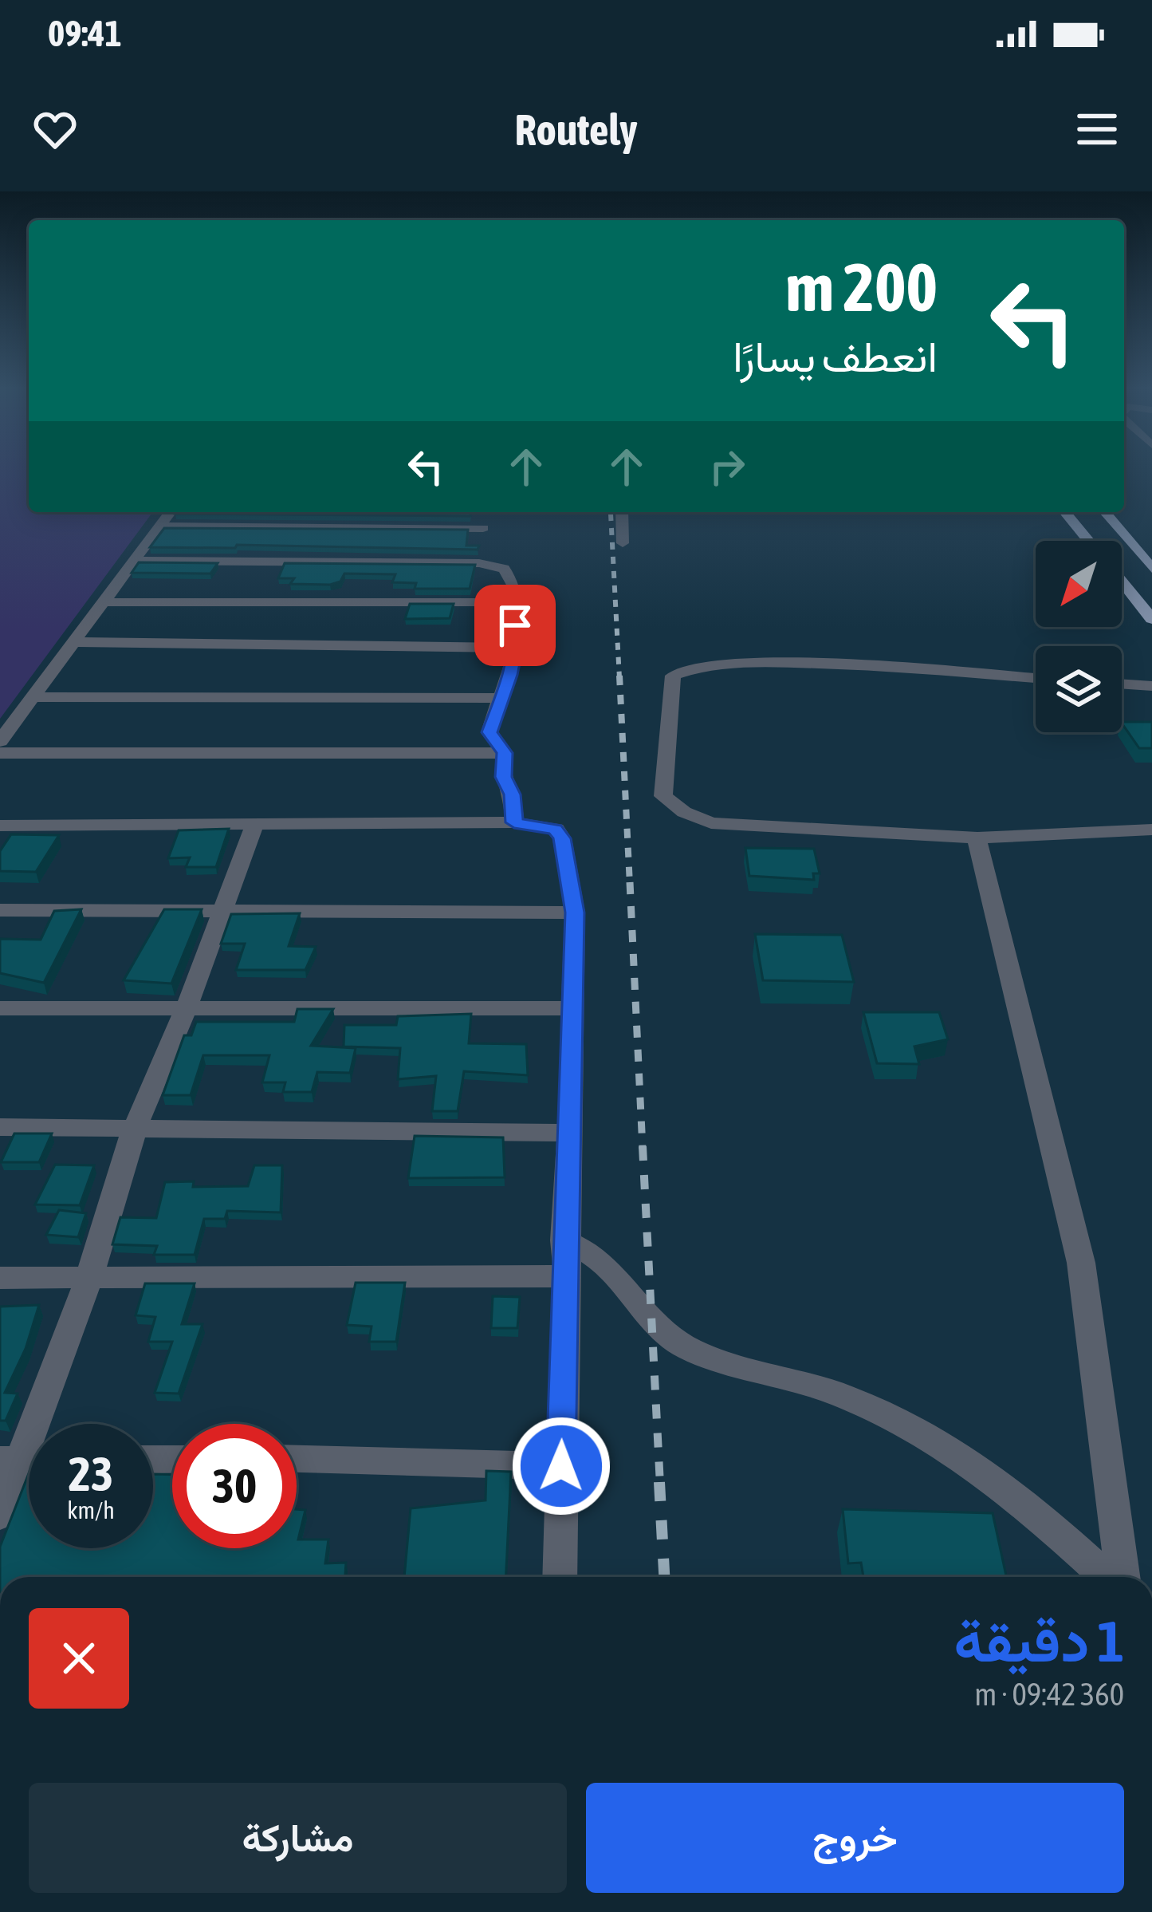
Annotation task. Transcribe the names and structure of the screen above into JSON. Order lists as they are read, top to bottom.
{
  "north": "bottom left",
  "page": {
    "status": "09:41",
    "header": "Routely",
    "turn": ["200 m", "انعطف يسارًا"],
    "speed": "23 km/h",
    "limit": "30",
    "heading": ["1 دقيقة", "360 m · 09:42"],
    "buttons": ["خروج", "مشاركة"]
  }
}
